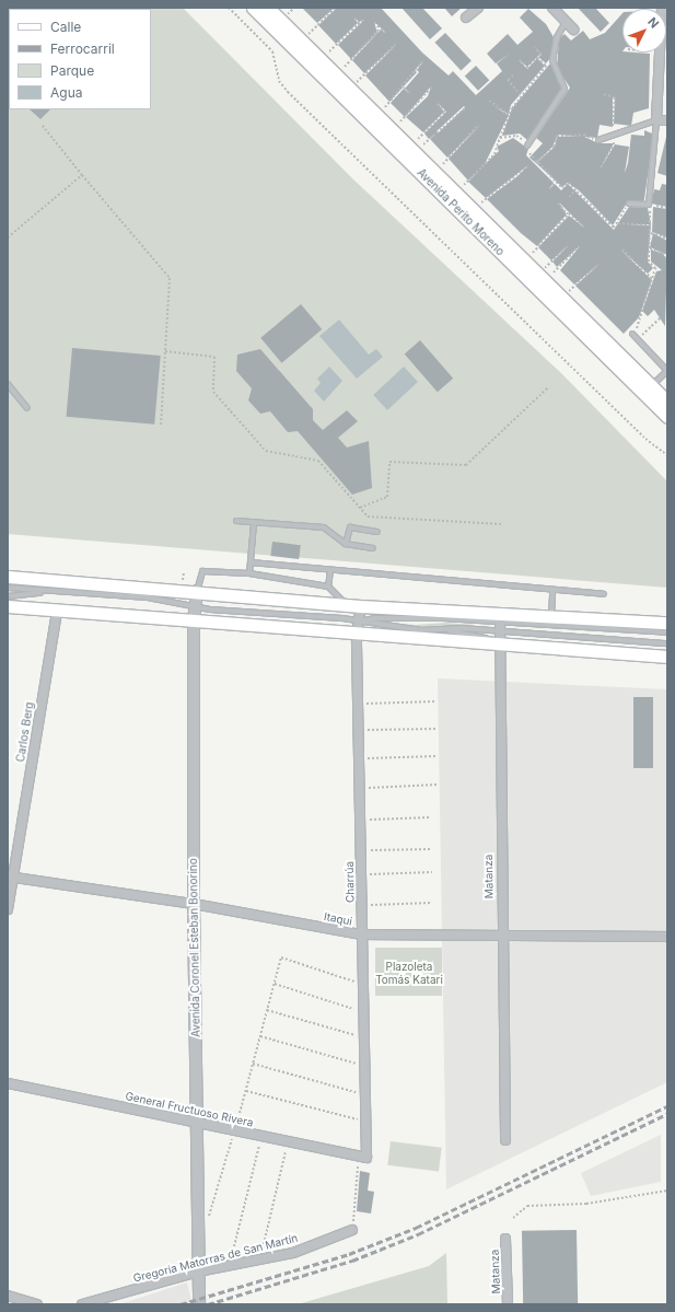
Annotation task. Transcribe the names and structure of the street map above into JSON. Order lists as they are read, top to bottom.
{
  "streets": {
    "main road": ["Avenida Perito Moreno"],
    "street": [
      "Carlos Berg",
      "Matanza",
      "Charrúa",
      "Itaqui",
      "Avenida Coronel Esteban Bonorino",
      "General Fructuoso Rivera",
      "Gregoria Matorras de San Martín"
    ]
  },
  "crossings": [
    ["Carlos Berg", "Itaqui"],
    ["Matanza", "Itaqui"],
    ["Charrúa", "Itaqui"],
    ["Charrúa", "General Fructuoso Rivera"],
    ["Itaqui", "Avenida Coronel Esteban Bonorino"],
    ["Avenida Coronel Esteban Bonorino", "General Fructuoso Rivera"],
    ["Avenida Coronel Esteban Bonorino", "Gregoria Matorras de San Martín"]
  ],
  "parks": ["Plazoleta Tomás Katari"],
  "legend": [
    "Calle",
    "Ferrocarril",
    "Parque",
    "Agua"
  ],
  "north": "top right"
}
